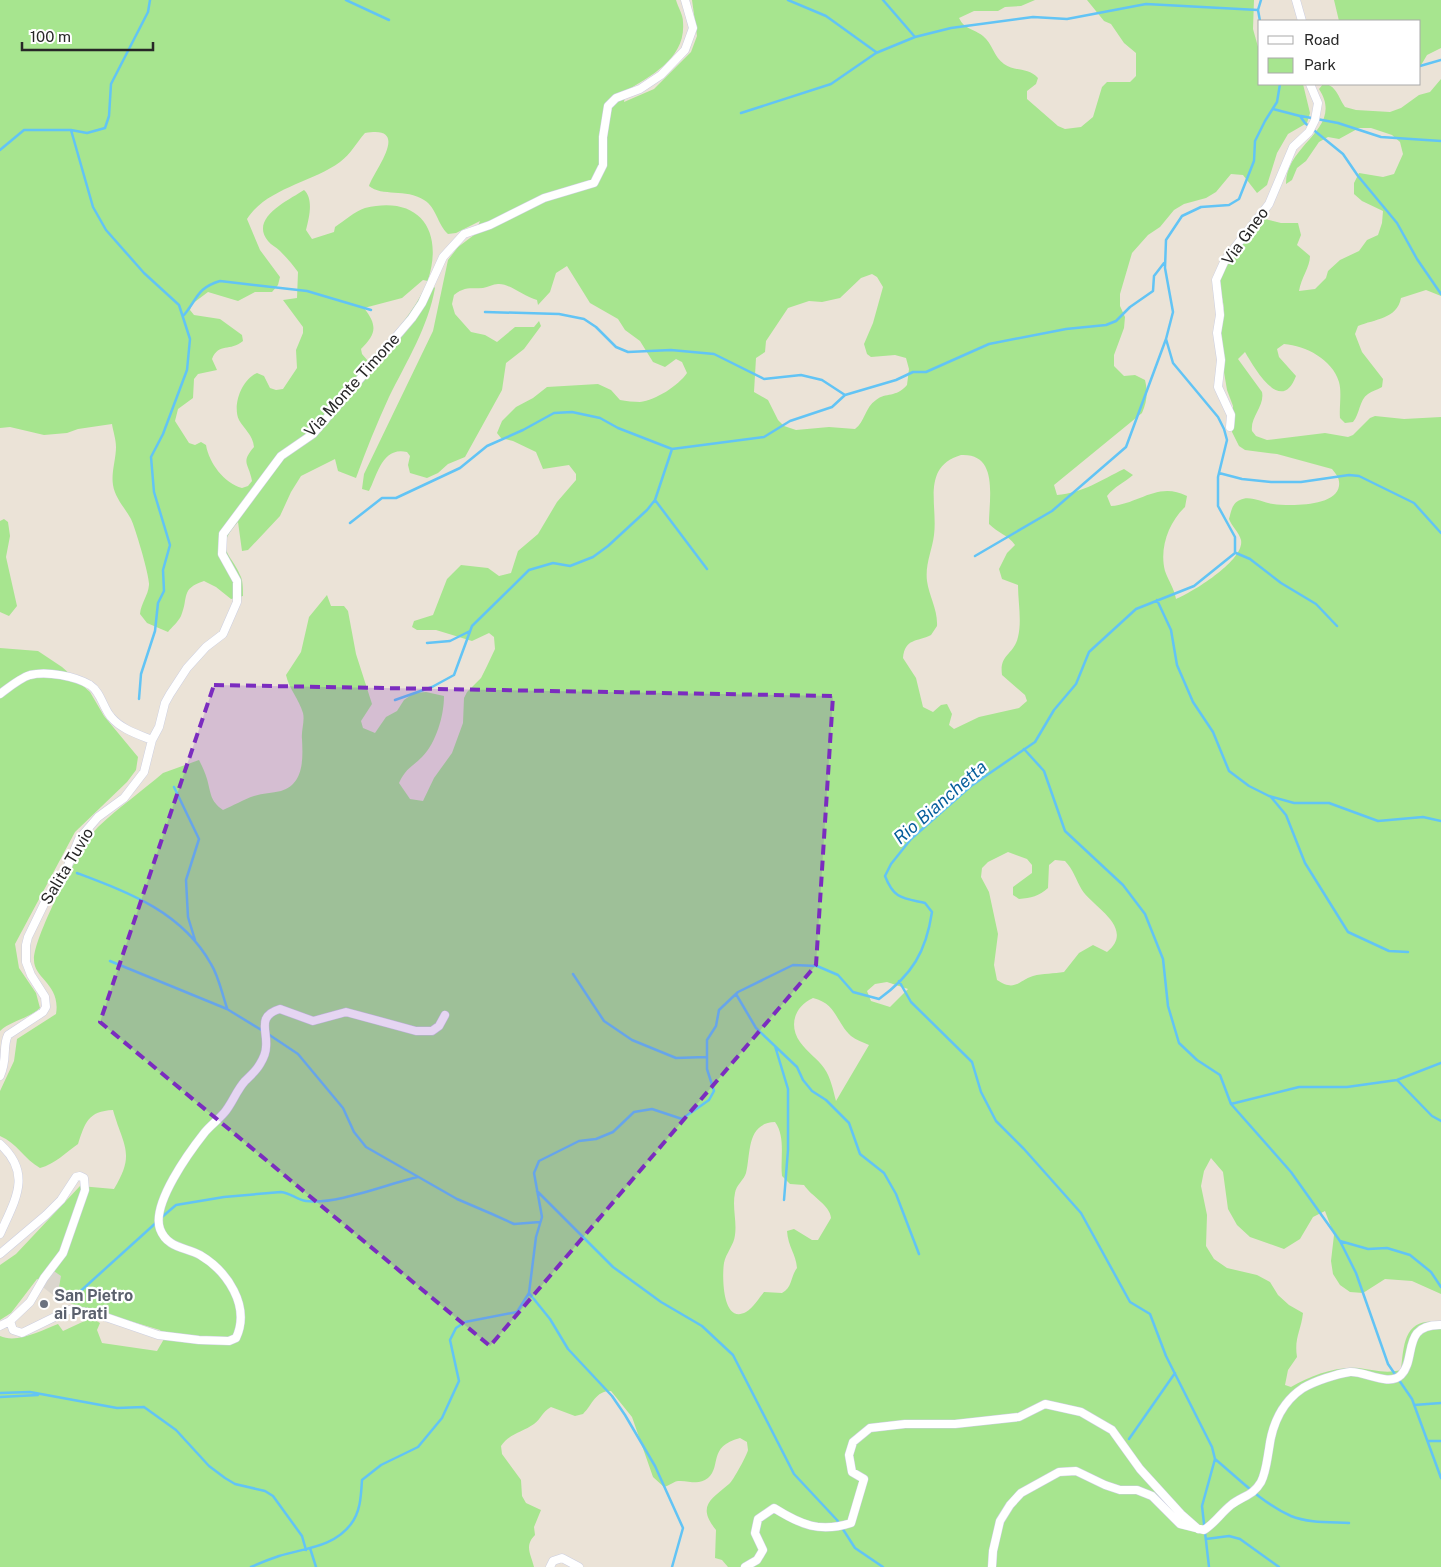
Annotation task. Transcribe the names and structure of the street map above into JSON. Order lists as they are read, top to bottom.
{
  "streets": {
    "street": ["Via Gneo", "Via Monte Timone", "Salita Tuvio"]
  },
  "crossings": [
    ["Via Monte Timone", "Salita Tuvio"]
  ],
  "water": ["Rio Bianchetta"],
  "places": ["San Pietro ai Prati"],
  "legend": ["Road", "Park"],
  "scale_bar": "100 m"
}
